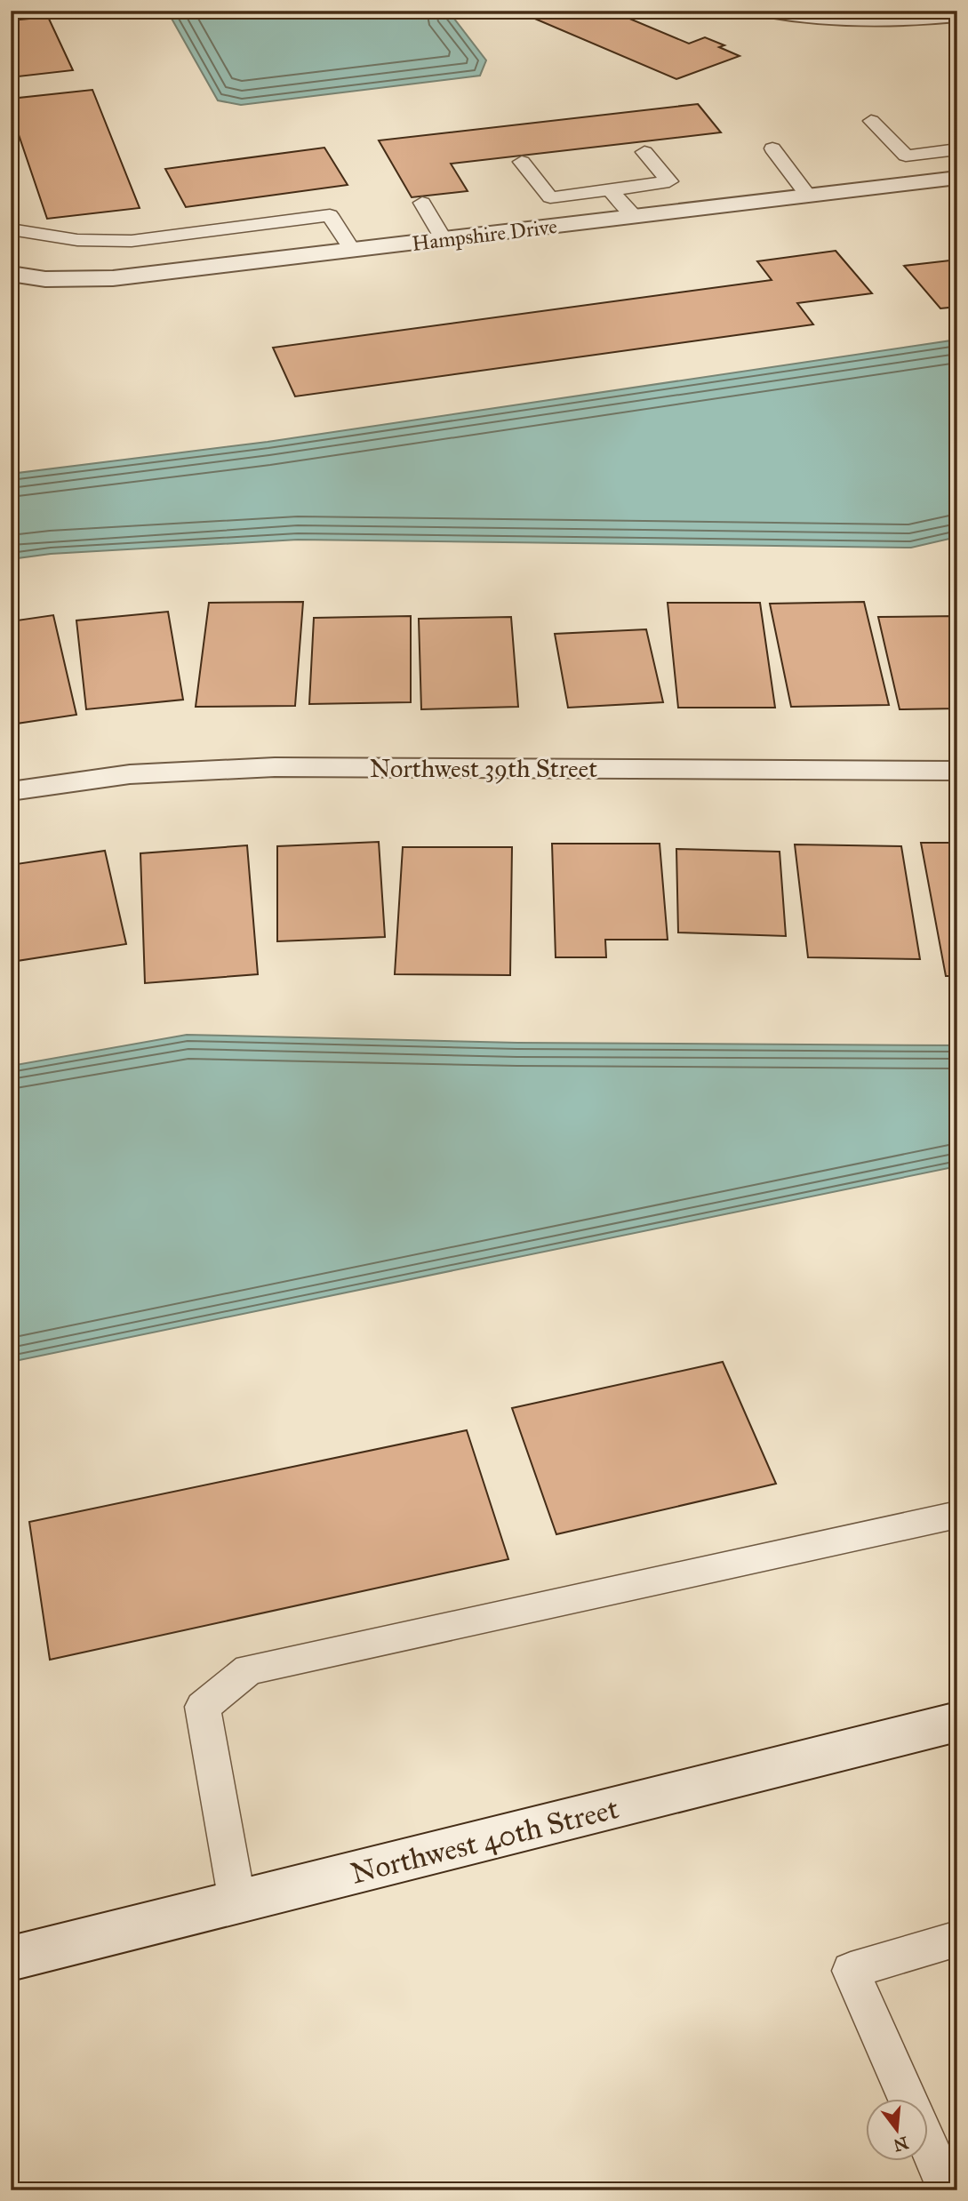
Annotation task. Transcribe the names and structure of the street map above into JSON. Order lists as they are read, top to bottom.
{
  "streets": {
    "street": ["Hampshire Drive", "Northwest 39th Street", "Northwest 40th Street"]
  },
  "north": "bottom"
}
